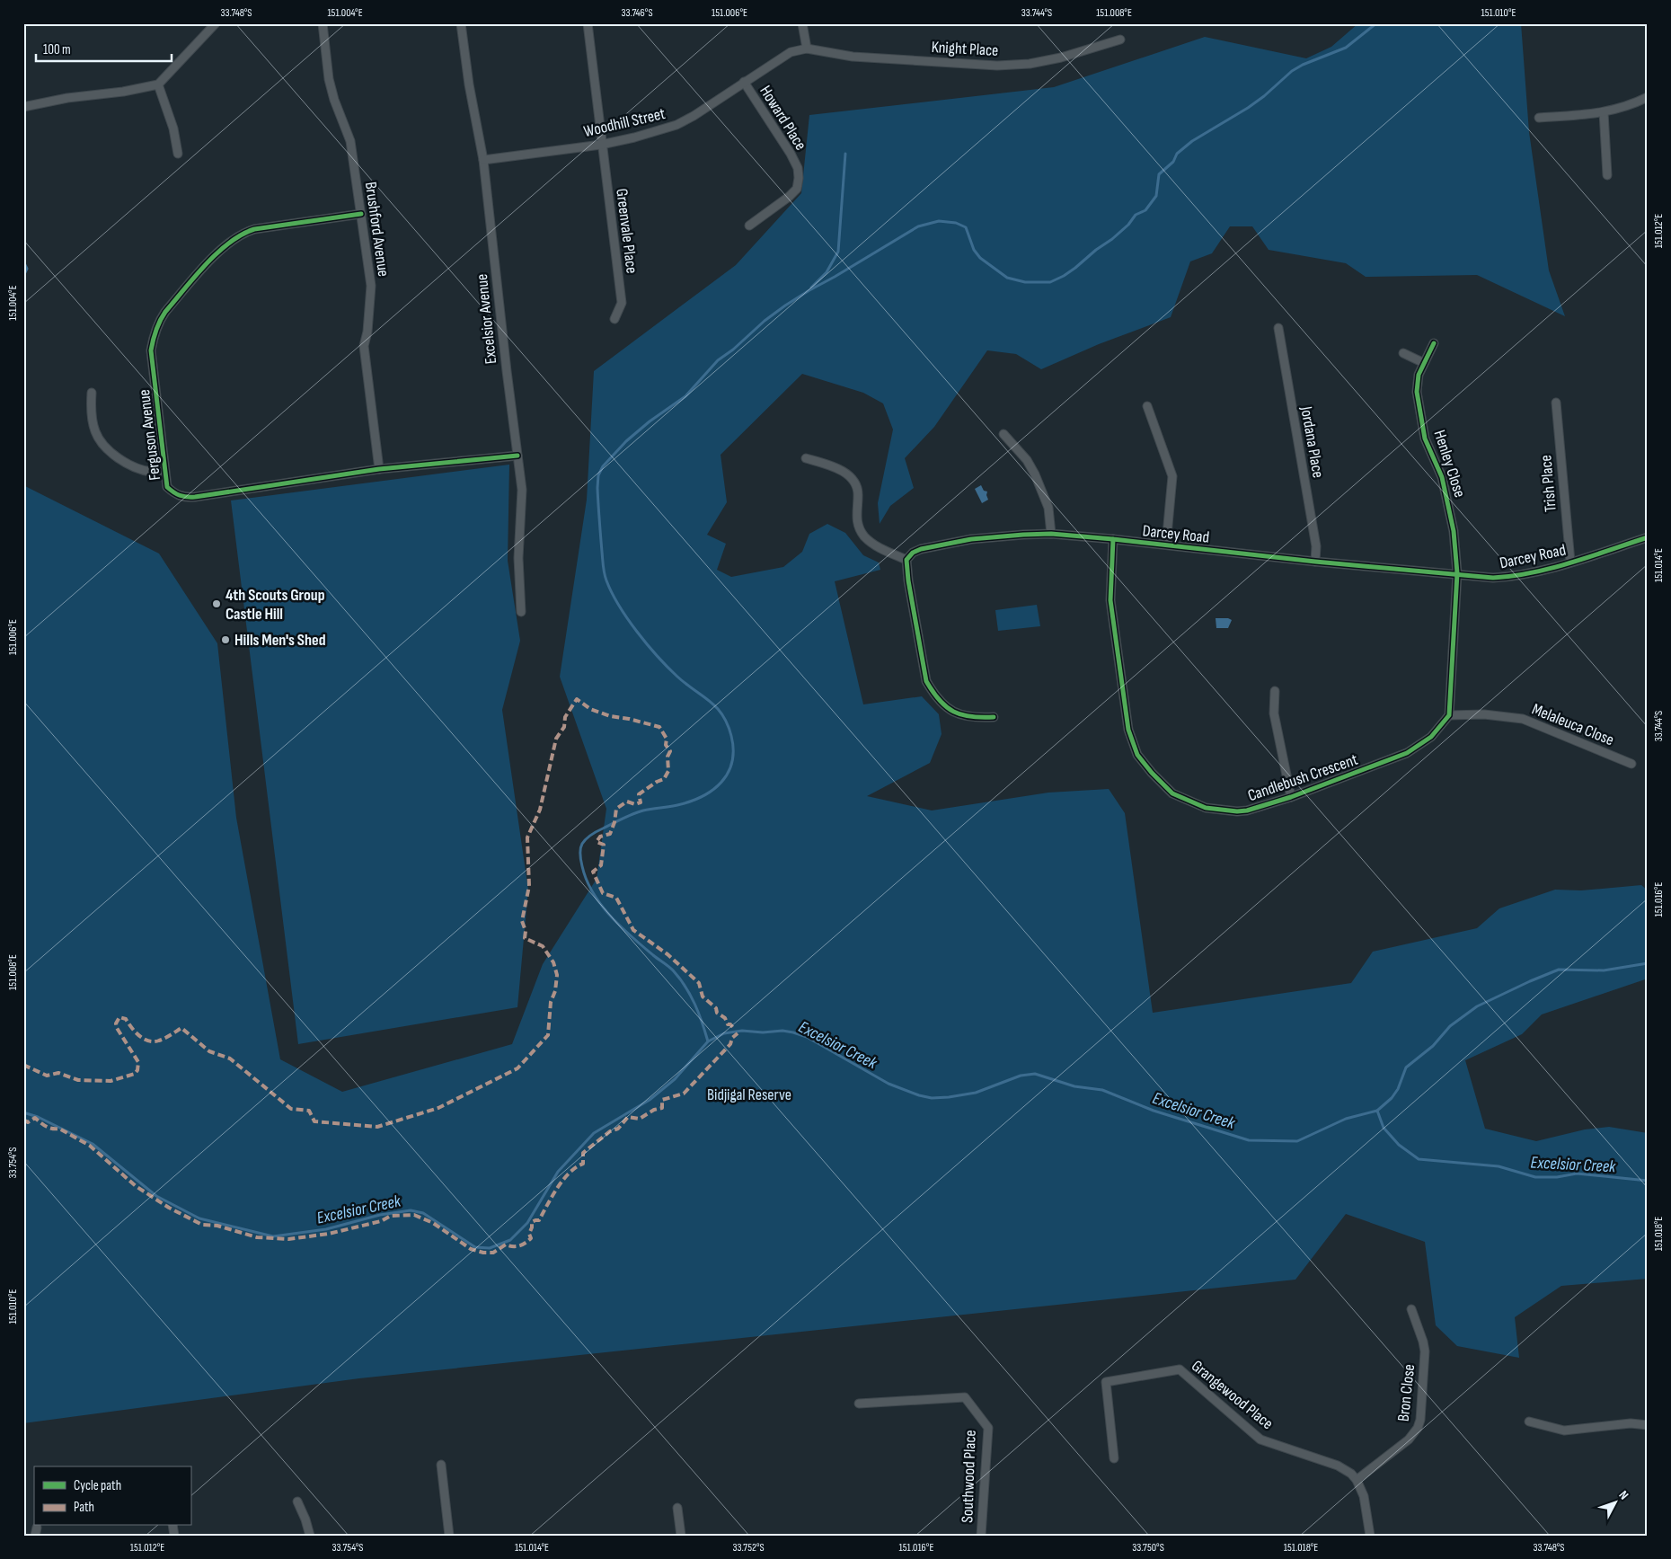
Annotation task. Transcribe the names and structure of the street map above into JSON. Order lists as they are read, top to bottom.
{
  "streets": {
    "street": [
      "Knight Place",
      "Howard Place",
      "Woodhill Street",
      "Brushford Avenue",
      "Greenvale Place",
      "Excelsior Avenue",
      "Ferguson Avenue",
      "Jordana Place",
      "Henley Close",
      "Trish Place",
      "Darcey Road",
      "Melaleuca Close",
      "Candlebush Crescent",
      "Bron Close",
      "Grangewood Place",
      "Southwood Place"
    ]
  },
  "crossings": [
    ["Knight Place", "Woodhill Street"],
    ["Howard Place", "Woodhill Street"],
    ["Woodhill Street", "Greenvale Place"],
    ["Woodhill Street", "Excelsior Avenue"],
    ["Brushford Avenue", "Ferguson Avenue"],
    ["Excelsior Avenue", "Ferguson Avenue"],
    ["Jordana Place", "Darcey Road"],
    ["Henley Close", "Darcey Road"],
    ["Trish Place", "Darcey Road"],
    ["Darcey Road", "Candlebush Crescent"],
    ["Melaleuca Close", "Candlebush Crescent"],
    ["Bron Close", "Grangewood Place"]
  ],
  "water": ["Excelsior Creek"],
  "parks": ["Bidjigal Reserve"],
  "places": ["4th Scouts Group Castle Hill", "Hills Men's Shed"],
  "legend": ["Cycle path", "Path"],
  "scale_bar": "100 m",
  "north": "top right",
  "coordinates": [
    "33.748°S",
    "151.004°E",
    "33.746°S",
    "151.006°E",
    "33.744°S",
    "151.008°E",
    "151.010°E",
    "151.012°E",
    "151.014°E",
    "151.016°E",
    "33.754°S",
    "151.018°E",
    "33.752°S",
    "33.750°S"
  ]
}
